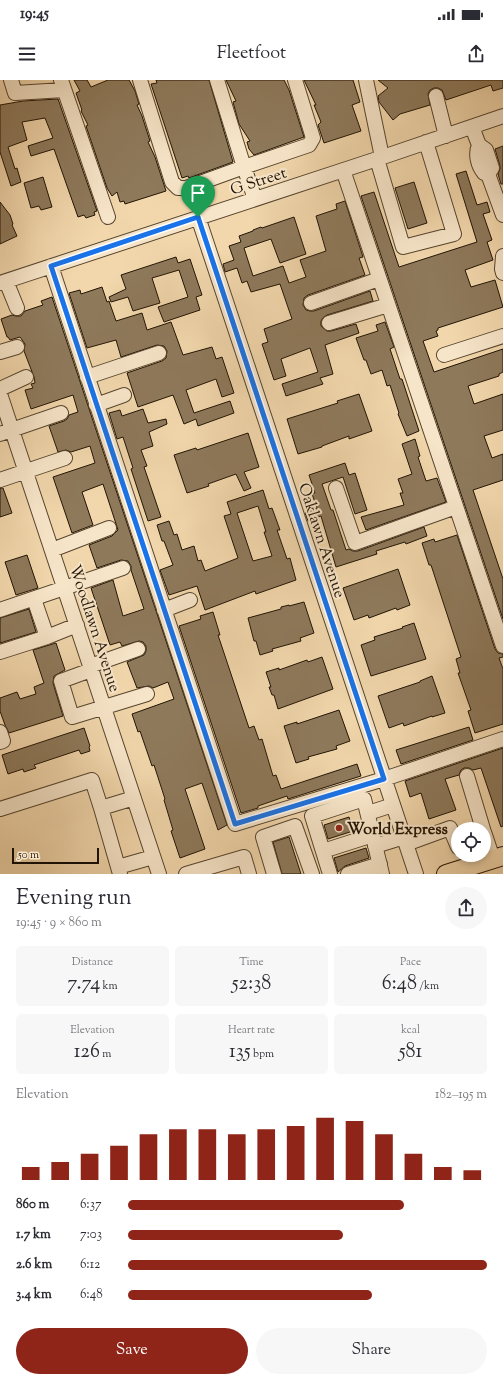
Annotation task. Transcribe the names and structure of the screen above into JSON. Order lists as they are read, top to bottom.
{
  "streets": {
    "street": ["G Street", "Oaklawn Avenue", "Woodlawn Avenue"]
  },
  "crossings": [
    ["G Street", "Oaklawn Avenue"]
  ],
  "places": ["World Express"],
  "scale_bar": "50 m",
  "page": {
    "status": "19:45",
    "header": "Fleetfoot",
    "scale": "50 m",
    "heading": ["Evening run", "19:45 · 9 × 860 m"],
    "stats": [
      ["Distance", "7.74 km"],
      ["Time", "52:38"],
      ["Pace", "6:48 /km"],
      ["Elevation", "126 m"],
      ["Heart rate", "135 bpm"],
      ["kcal", "581"]
    ],
    "chart": ["Elevation", "182–195 m"],
    "list": [
      {
        "name": "860 m",
        "note": "6:37"
      },
      {
        "name": "1.7 km",
        "note": "7:03"
      },
      {
        "name": "2.6 km",
        "note": "6:12"
      },
      {
        "name": "3.4 km",
        "note": "6:48"
      }
    ],
    "buttons": ["Save", "Share"]
  }
}
